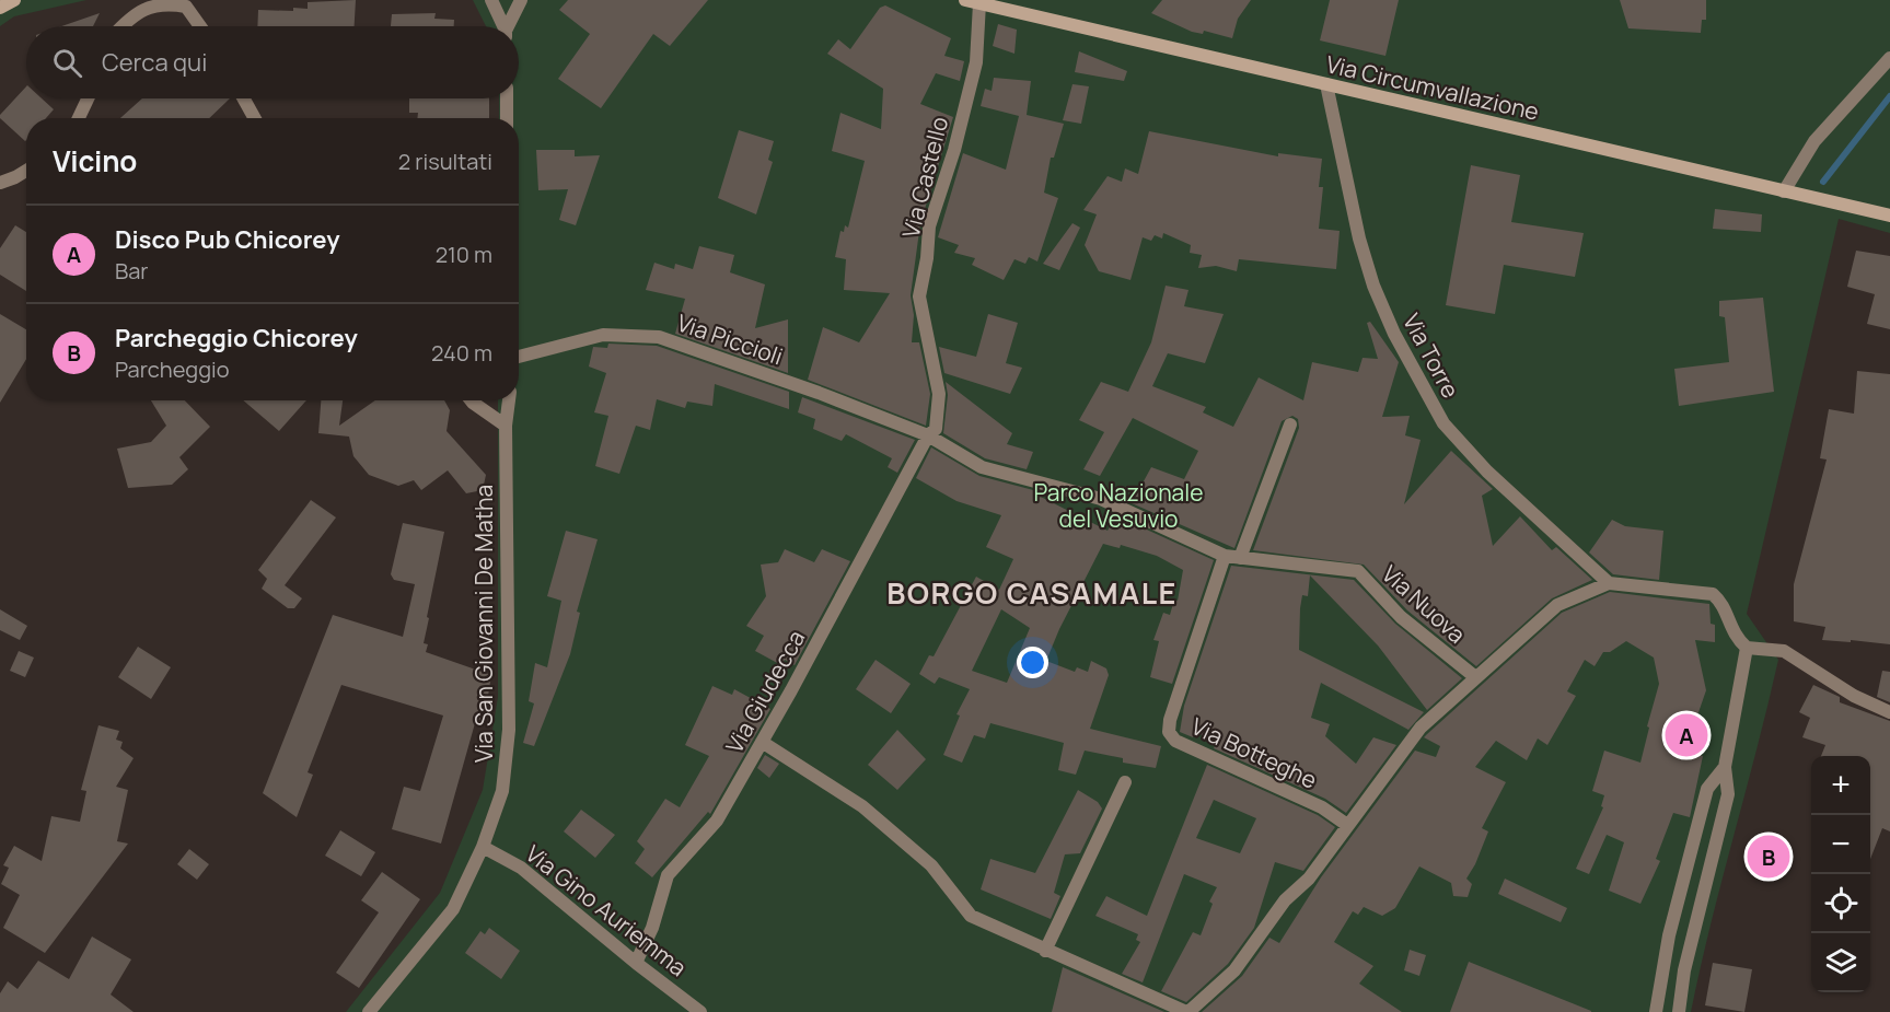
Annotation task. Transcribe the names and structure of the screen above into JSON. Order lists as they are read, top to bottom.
{
  "streets": {
    "main road": ["Via Circumvallazione"],
    "street": [
      "Via Castello",
      "Via Piccioli",
      "Via Torre",
      "Via Nuova",
      "Via San Giovanni De Matha",
      "Via Giudecca",
      "Via Botteghe",
      "Via Gino Auriemma"
    ]
  },
  "crossings": [
    ["Via Circumvallazione", "Via Castello"],
    ["Via Circumvallazione", "Via Torre"],
    ["Via Castello", "Via Piccioli"],
    ["Via Castello", "Via Giudecca"],
    ["Via Piccioli", "Via Nuova"],
    ["Via Piccioli", "Via Giudecca"],
    ["Via Piccioli", "Via Botteghe"],
    ["Via Nuova", "Via Botteghe"],
    ["Via San Giovanni De Matha", "Via Gino Auriemma"],
    ["Via Giudecca", "Via Gino Auriemma"]
  ],
  "districts": ["BORGO CASAMALE"],
  "parks": ["Parco Nazionale del Vesuvio"],
  "page": {
    "search": "Cerca qui",
    "heading": ["Vicino", "2 risultati"],
    "list": [
      {
        "mark": "A",
        "name": "Disco Pub Chicorey",
        "note": "Bar",
        "value": "210 m"
      },
      {
        "mark": "B",
        "name": "Parcheggio Chicorey",
        "note": "Parcheggio",
        "value": "240 m"
      }
    ],
    "pins": ["A", "B"],
    "map_buttons": ["+", "−"]
  }
}
